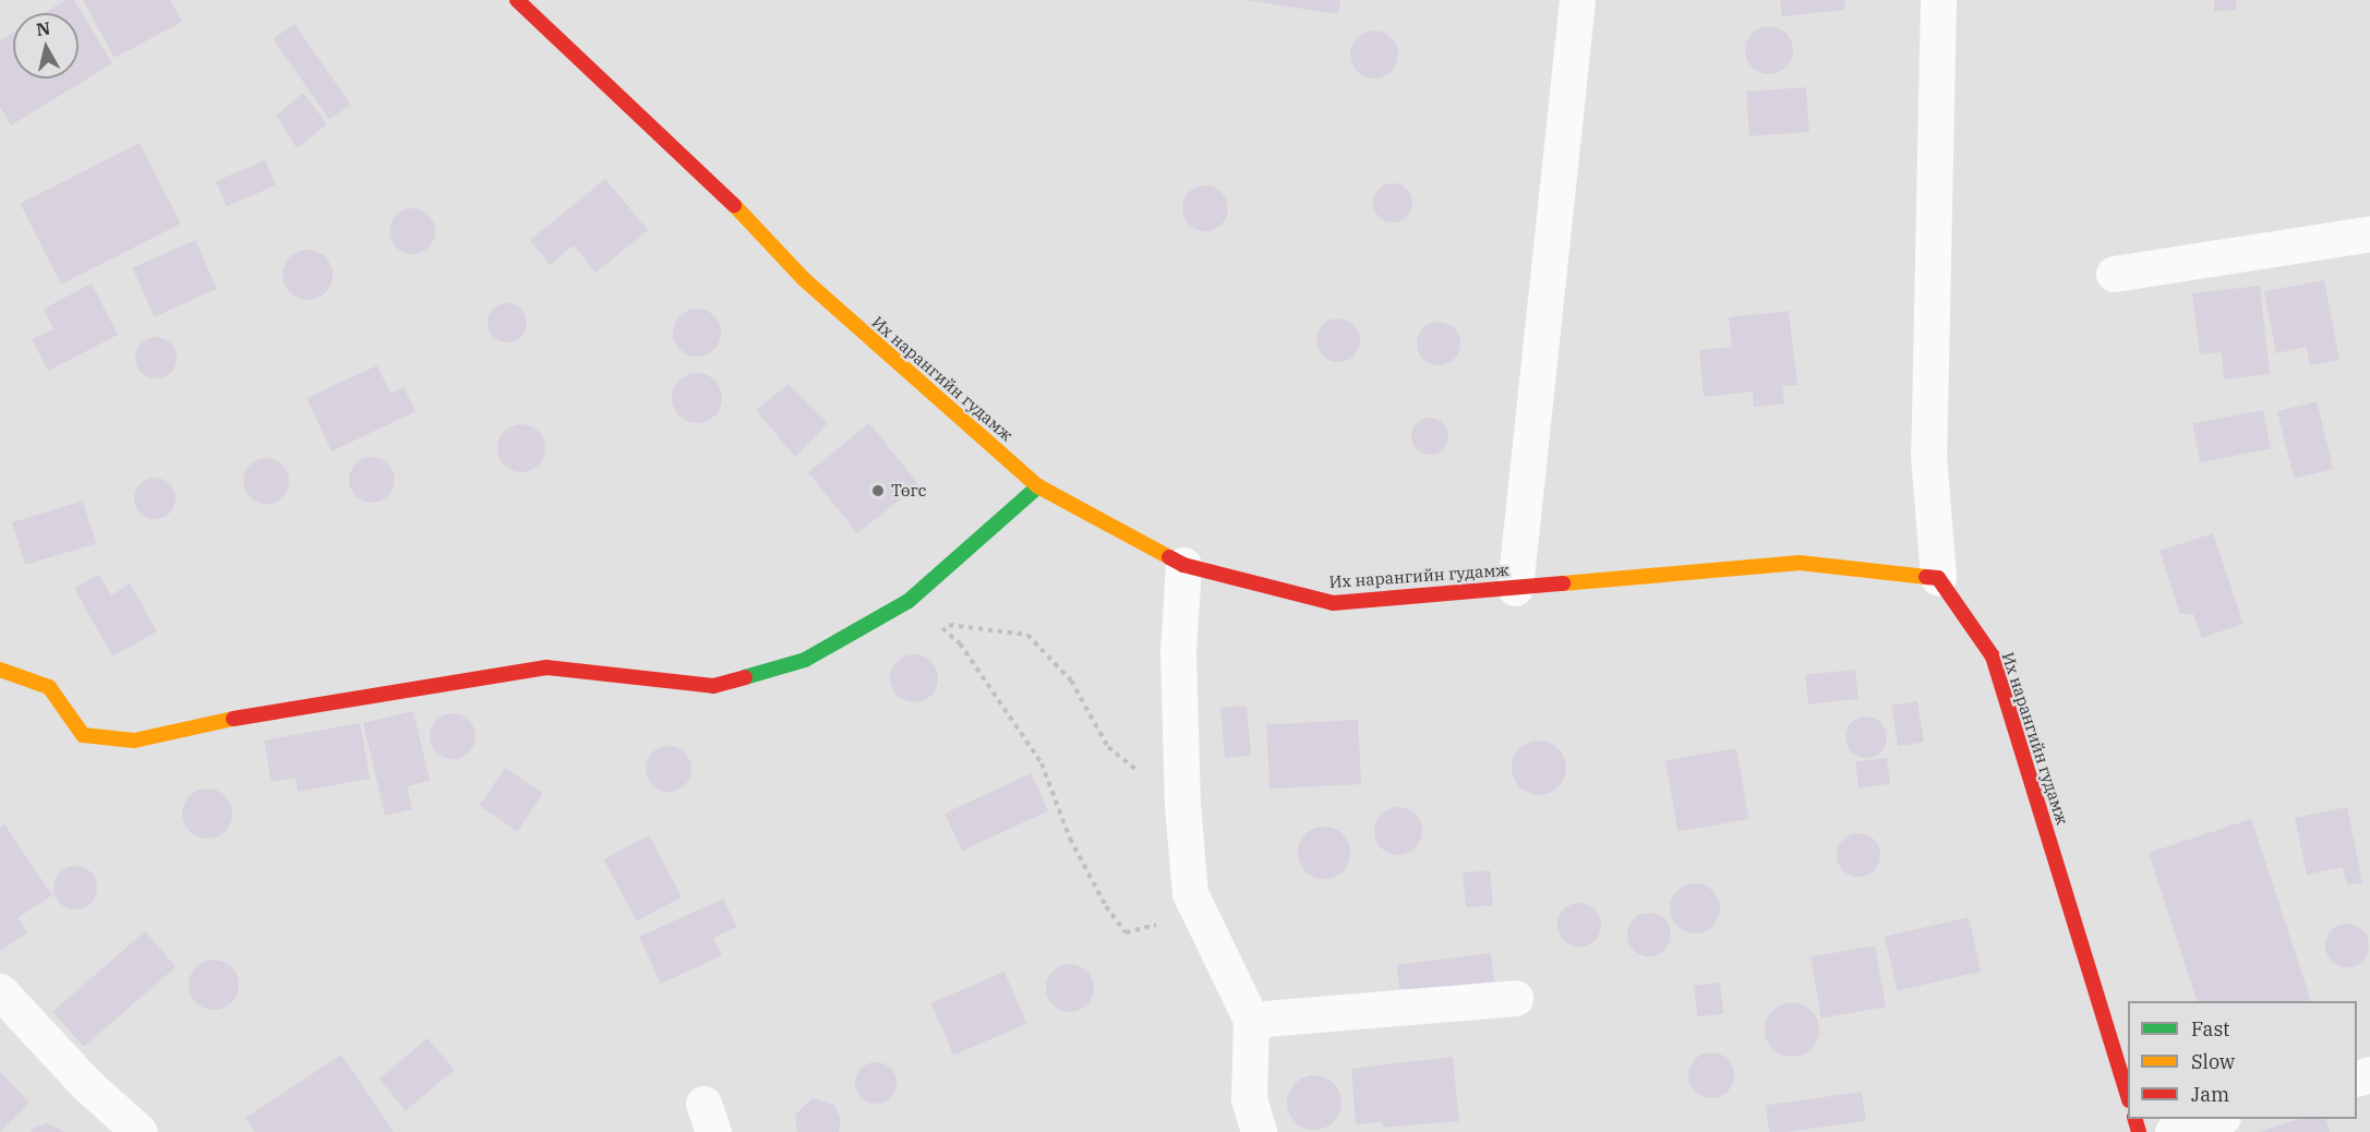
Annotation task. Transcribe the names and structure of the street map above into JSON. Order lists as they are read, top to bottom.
{
  "streets": {
    "main road": ["Их нарангийн гудамж"]
  },
  "places": ["Төгс"],
  "legend": ["Fast", "Slow", "Jam"],
  "north": "top"
}
